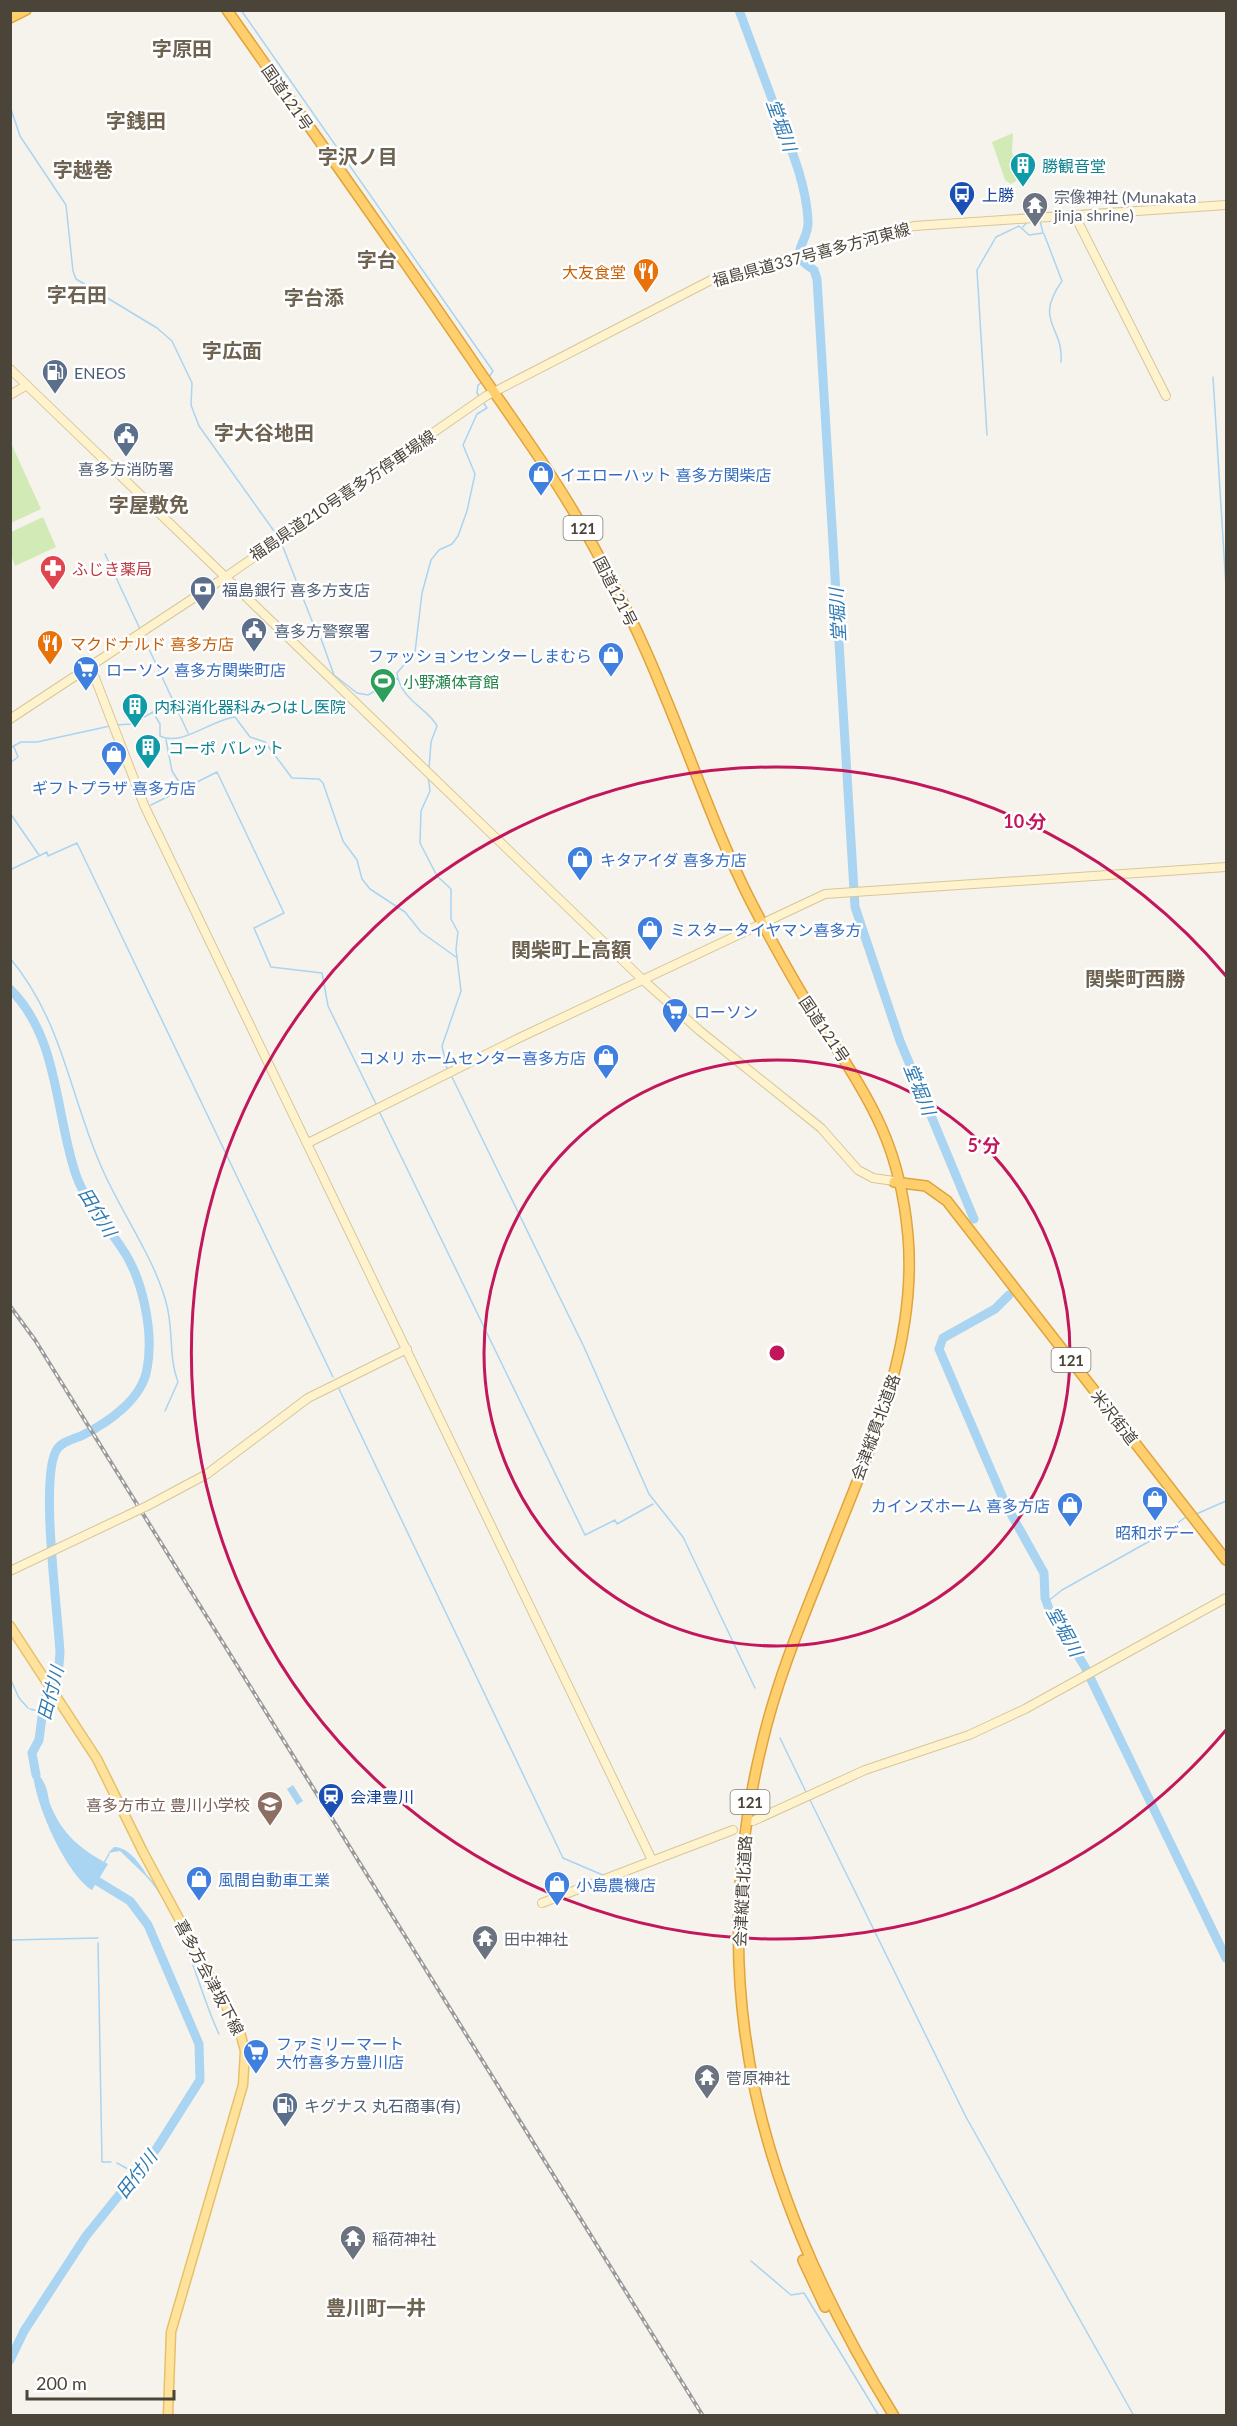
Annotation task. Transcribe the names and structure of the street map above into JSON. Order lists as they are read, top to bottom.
{
  "streets": {
    "highway": [
      "国道121号",
      "121",
      "米沢街道",
      "会津縦貫北道路"
    ],
    "main road": ["喜多方会津坂下線"],
    "street": ["福島県道337号喜多方河東線", "福島県道210号喜多方停車場線"]
  },
  "crossings": [
    ["国道121号", "福島県道337号喜多方河東線"],
    ["国道121号", "福島県道210号喜多方停車場線"],
    ["国道121号", "米沢街道"],
    ["国道121号", "会津縦貫北道路"],
    ["福島県道337号喜多方河東線", "福島県道210号喜多方停車場線"],
    ["米沢街道", "会津縦貫北道路"]
  ],
  "districts": [
    "字原田",
    "字銭田",
    "字沢ノ目",
    "字越巻",
    "字台",
    "字石田",
    "字台添",
    "字広面",
    "字大谷地田",
    "字屋敷免",
    "関柴町上高額",
    "関柴町西勝",
    "豊川町一井"
  ],
  "water": ["堂堀川", "田付川"],
  "places": {
    "building": ["勝観音堂", "内科消化器科みつはし医院", "コーポ バレット"],
    "bus stop": ["上勝"],
    "temple": [
      "宗像神社 (Munakata jinja shrine)",
      "田中神社",
      "菅原神社",
      "稲荷神社"
    ],
    "restaurant": ["大友食堂", "マクドナルド 喜多方店"],
    "fuel station": ["ENEOS", "キグナス 丸石商事(有)"],
    "public building": ["喜多方消防署", "喜多方警察署"],
    "shop": [
      "イエローハット 喜多方関柴店",
      "ファッションセンターしまむら",
      "ギフトプラザ 喜多方店",
      "キタアイダ 喜多方店",
      "ミスタータイヤマン喜多方",
      "コメリ ホームセンター喜多方店",
      "昭和ボデー",
      "カインズホーム 喜多方店",
      "風間自動車工業",
      "小島農機店"
    ],
    "pharmacy": ["ふじき薬局"],
    "bank": ["福島銀行 喜多方支店"],
    "supermarket": ["ローソン 喜多方関柴町店", "ローソン", "ファミリーマート 大竹喜多方豊川店"],
    "sports": ["小野瀬体育館"],
    "station": ["会津豊川"],
    "school or university": ["喜多方市立 豊川小学校"]
  },
  "scale_bar": "200 m",
  "rings": ["10 分", "5 分"]
}
